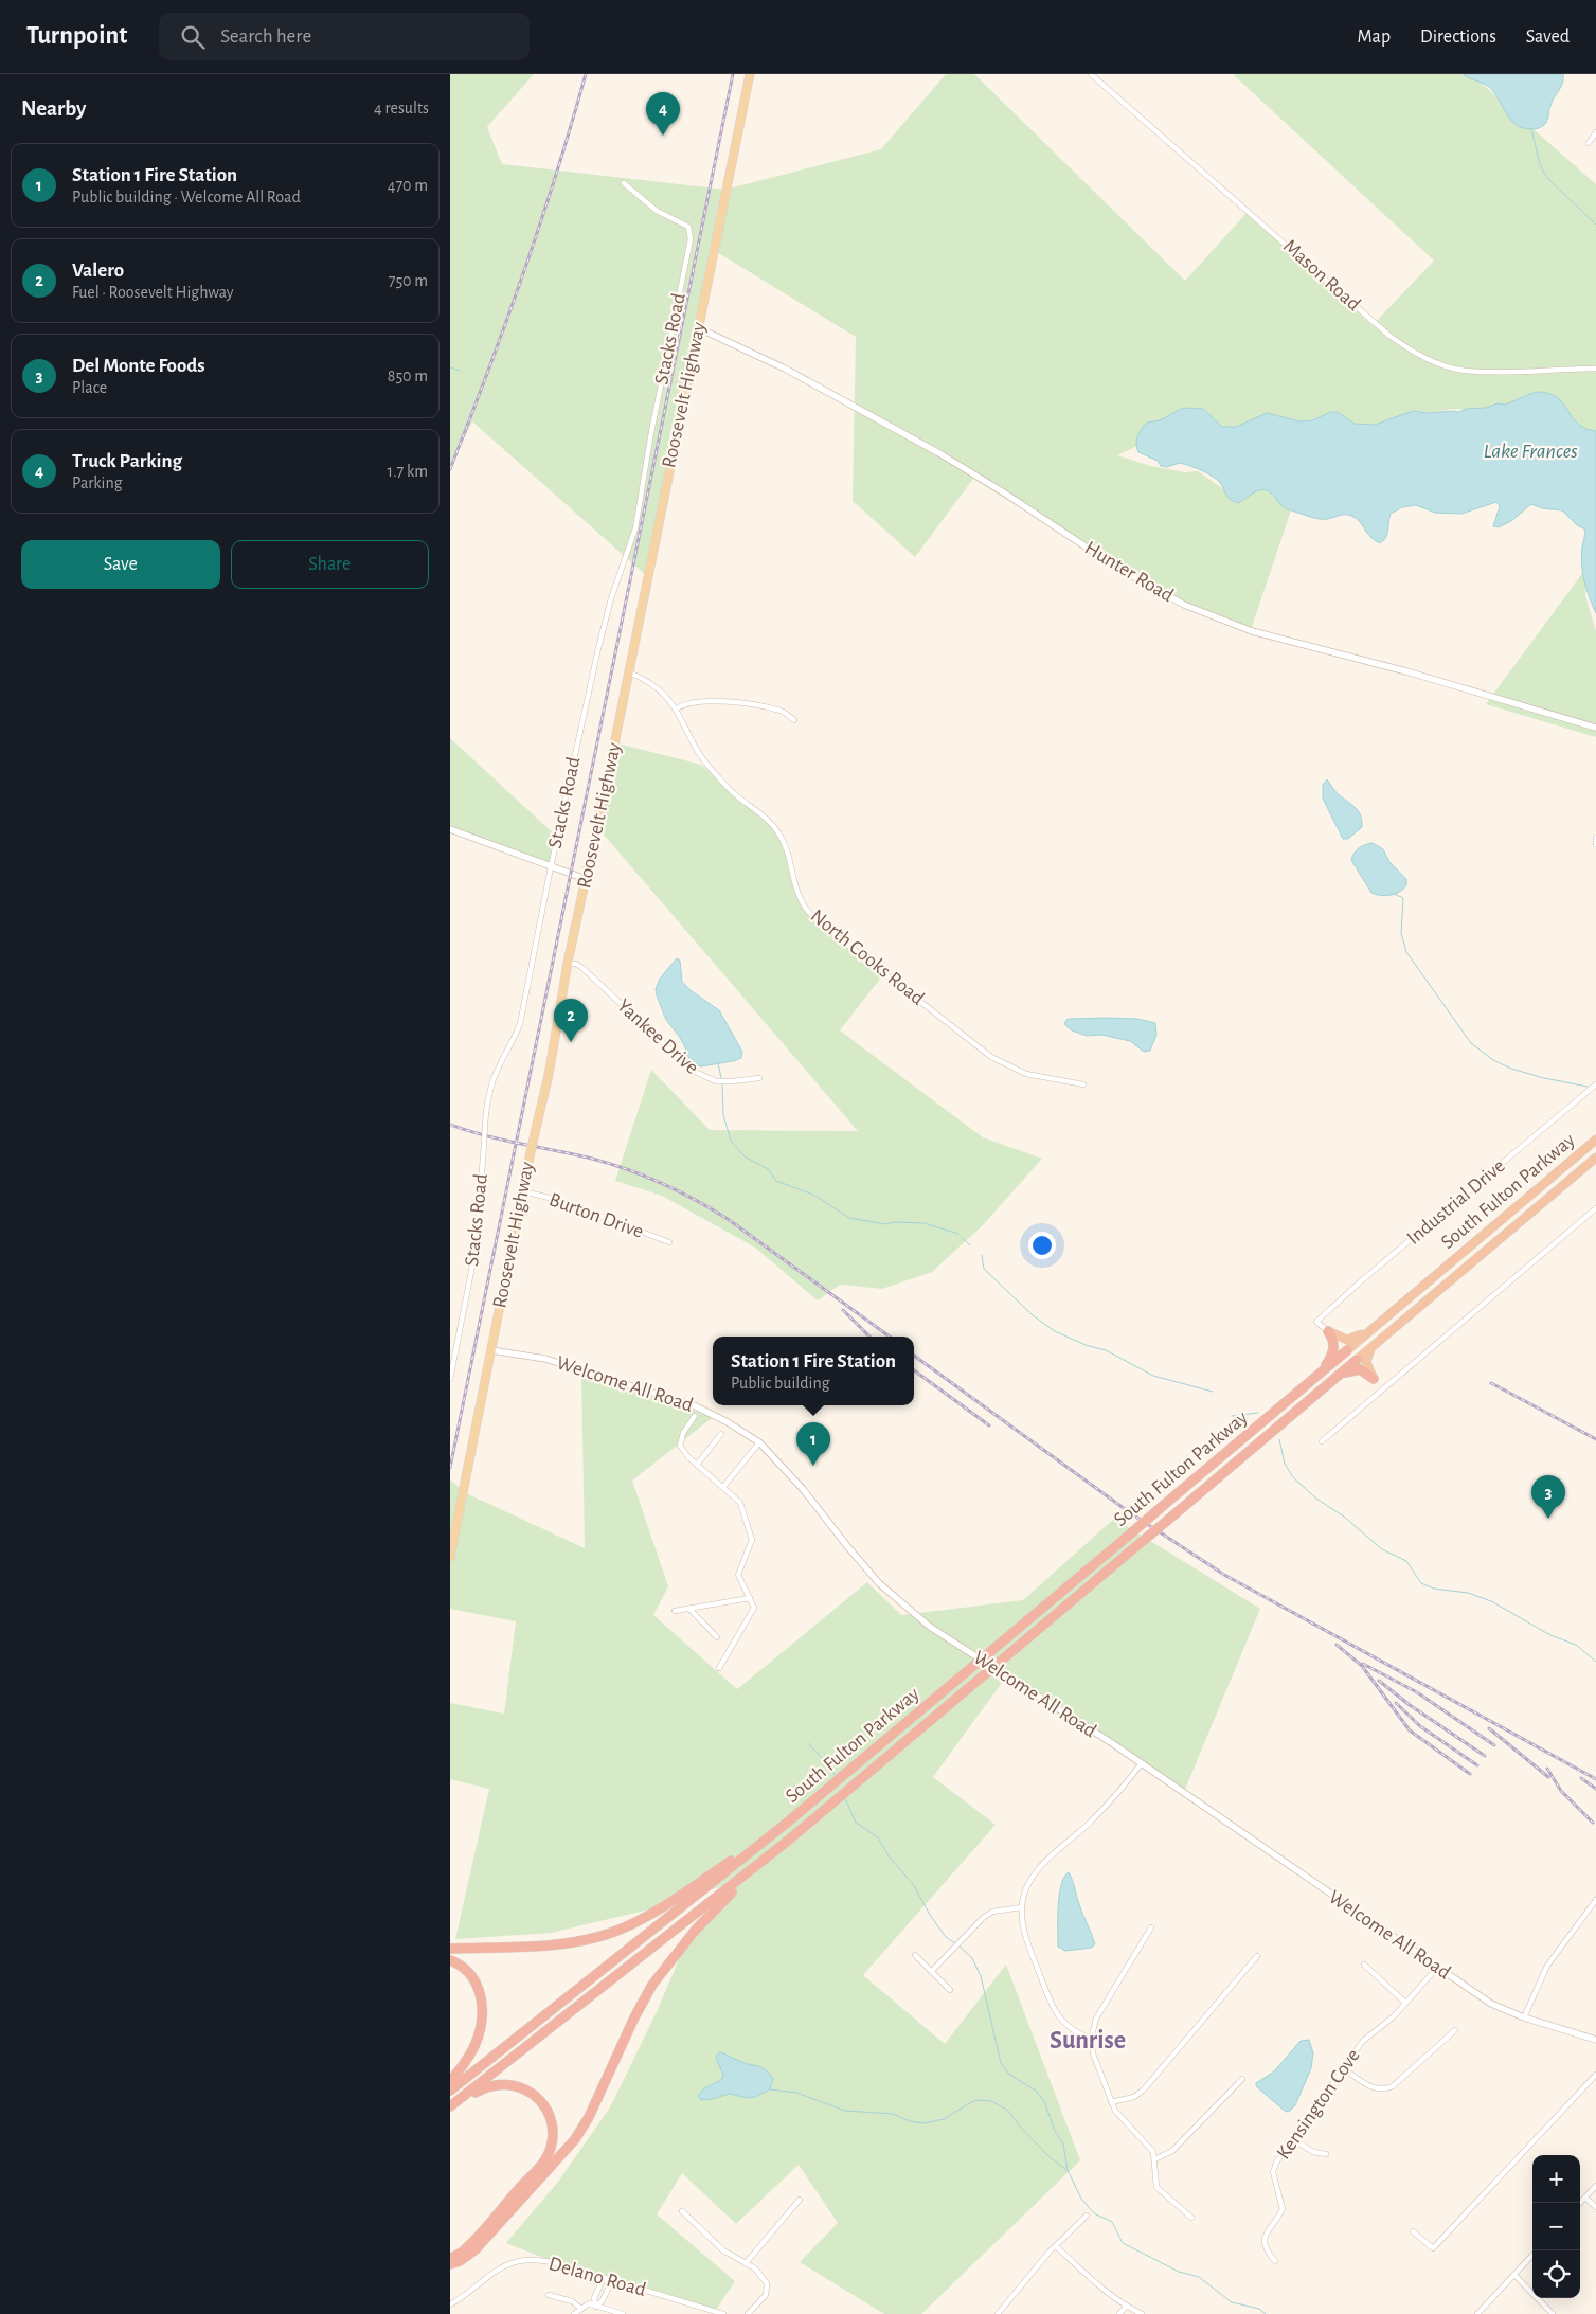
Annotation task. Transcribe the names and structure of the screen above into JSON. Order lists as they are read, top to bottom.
{
  "streets": {
    "highway": ["South Fulton Parkway"],
    "main road": ["Roosevelt Highway"],
    "street": [
      "Mason Road",
      "Stacks Road",
      "Hunter Road",
      "North Cooks Road",
      "Yankee Drive",
      "Industrial Drive",
      "Burton Drive",
      "Welcome All Road",
      "Kensington Cove",
      "Delano Road"
    ]
  },
  "crossings": [
    ["Roosevelt Highway", "Hunter Road"],
    ["Roosevelt Highway", "North Cooks Road"],
    ["Roosevelt Highway", "Yankee Drive"],
    ["Roosevelt Highway", "Burton Drive"],
    ["Roosevelt Highway", "Welcome All Road"],
    ["Welcome All Road", "Kensington Cove"]
  ],
  "districts": ["Sunrise"],
  "water": ["Lake Frances"],
  "page": {
    "header": "Turnpoint",
    "search": "Search here",
    "nav": ["Map", "Directions", "Saved"],
    "heading": ["Nearby", "4 results"],
    "pins": [
      "4",
      "2",
      "1",
      "3"
    ],
    "list": [
      {
        "mark": "1",
        "name": "Station 1 Fire Station",
        "note": "Public building · Welcome All Road",
        "value": "470 m"
      },
      {
        "mark": "2",
        "name": "Valero",
        "note": "Fuel · Roosevelt Highway",
        "value": "750 m"
      },
      {
        "mark": "3",
        "name": "Del Monte Foods",
        "note": "Place",
        "value": "850 m"
      },
      {
        "mark": "4",
        "name": "Truck Parking",
        "note": "Parking",
        "value": "1.7 km"
      }
    ],
    "buttons": ["Save", "Share"],
    "popup": ["Station 1 Fire Station", "Public building"],
    "map_buttons": ["+", "−"]
  }
}
